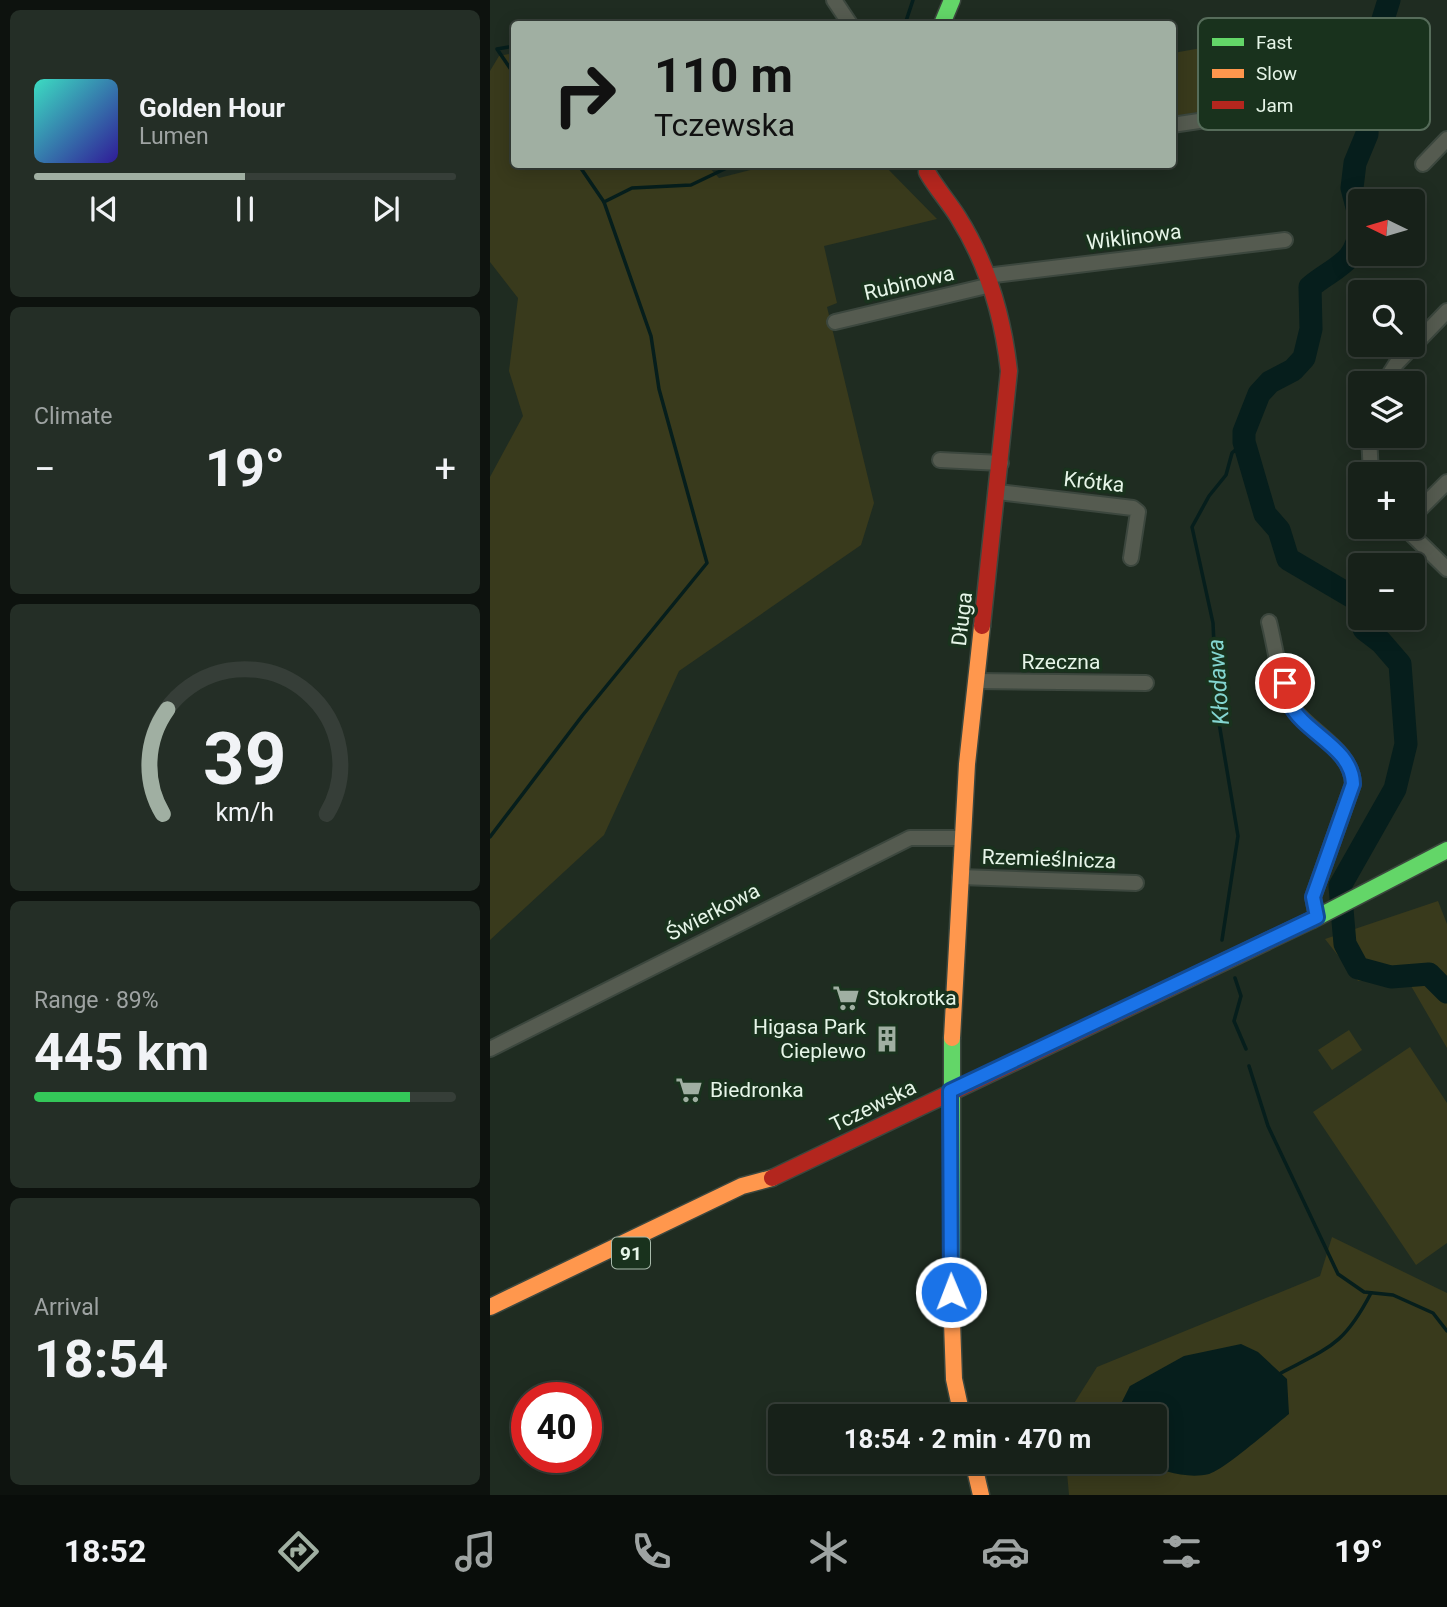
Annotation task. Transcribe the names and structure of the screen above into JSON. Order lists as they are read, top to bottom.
{
  "streets": {
    "main road": ["Długa", "Tczewska", "91"],
    "street": [
      "Wiklinowa",
      "Rubinowa",
      "Krótka",
      "Rzeczna",
      "Rzemieślnicza",
      "Świerkowa"
    ]
  },
  "crossings": [
    ["Wiklinowa", "Rubinowa"],
    ["Wiklinowa", "Długa"],
    ["Rubinowa", "Długa"],
    ["Krótka", "Długa"],
    ["Długa", "Rzeczna"],
    ["Długa", "Rzemieślnicza"],
    ["Długa", "Świerkowa"],
    ["Długa", "Tczewska"]
  ],
  "water": ["Kłodawa"],
  "places": {
    "supermarket": ["Stokrotka", "Biedronka"],
    "building": ["Higasa Park Cieplewo"]
  },
  "legend": ["Fast", "Slow", "Jam"],
  "north": "left",
  "page": {
    "turn": ["110 m", "Tczewska"],
    "song": ["Golden Hour", "Lumen"],
    "map_buttons": ["+", "−"],
    "tile": [
      "Climate",
      ["Range · 89%", "445 km"],
      ["Arrival", "18:54"]
    ],
    "heat": ["−", "19°", "+"],
    "limit": "40",
    "trip": "18:54 · 2 min · 470 m",
    "tabs": ["18:52", "19°"],
    "gauge": ["39", "km/h"]
  }
}
